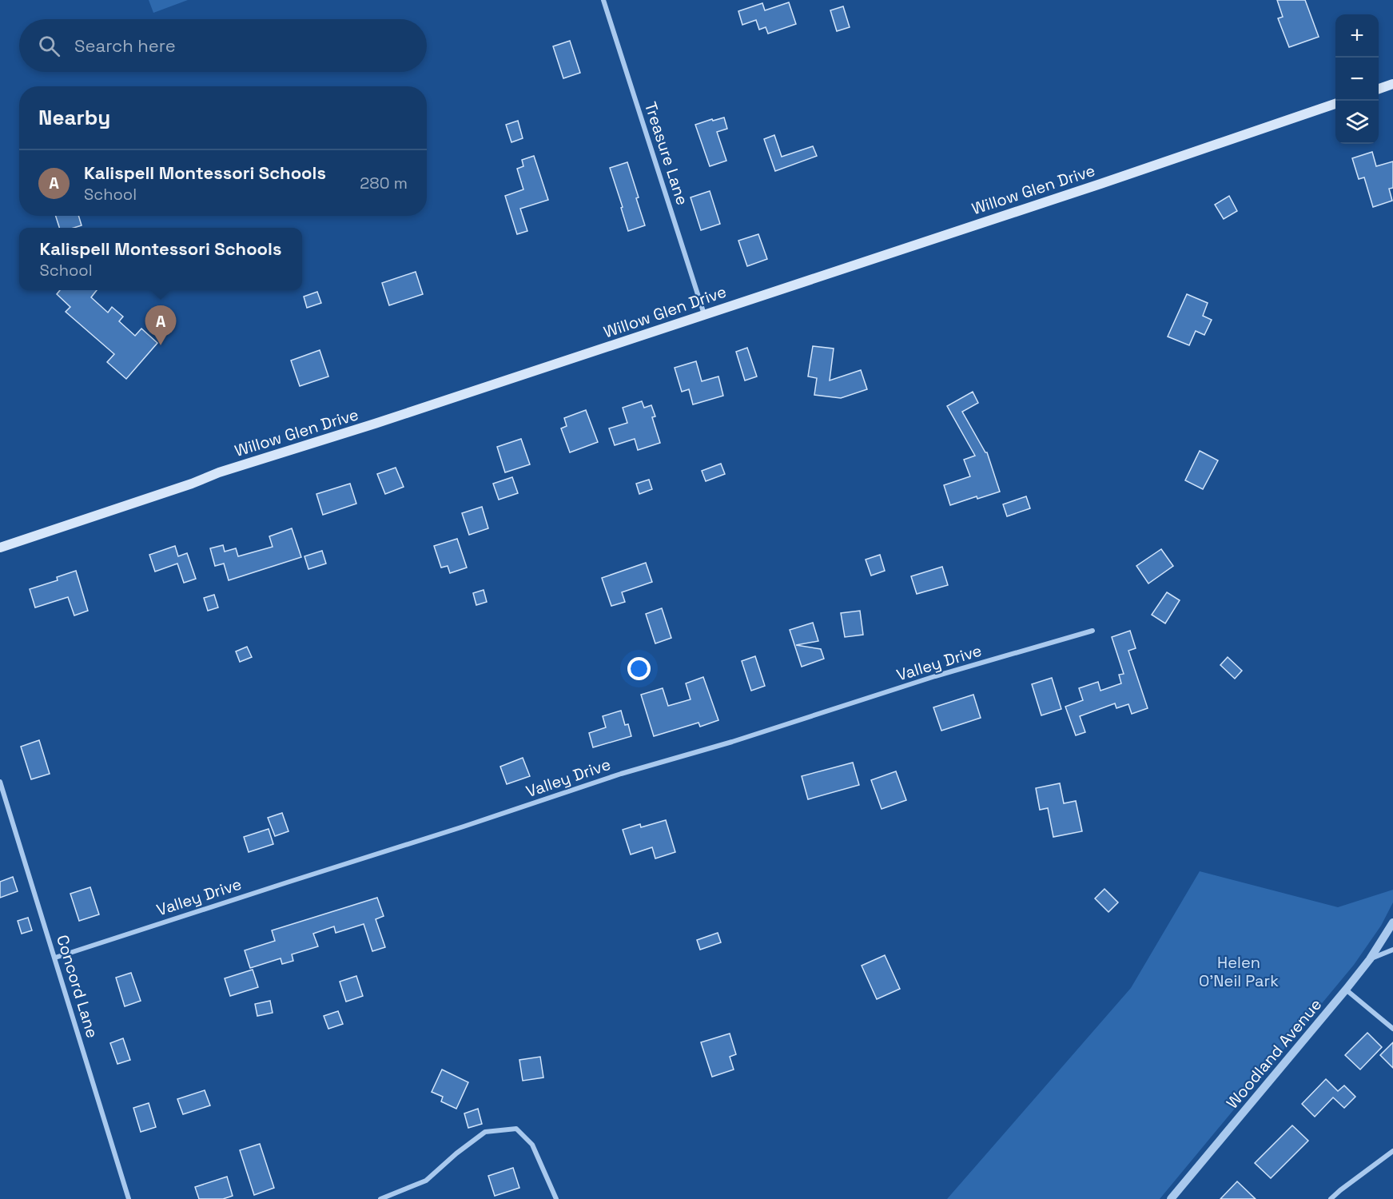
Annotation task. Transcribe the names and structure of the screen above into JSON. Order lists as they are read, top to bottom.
{
  "streets": {
    "main road": ["Willow Glen Drive"],
    "street": [
      "Treasure Lane",
      "Valley Drive",
      "Concord Lane",
      "Woodland Avenue"
    ]
  },
  "crossings": [
    ["Treasure Lane", "Willow Glen Drive"],
    ["Valley Drive", "Concord Lane"]
  ],
  "parks": ["Helen O'Neil Park"],
  "page": {
    "map_buttons": ["+", "−"],
    "search": "Search here",
    "heading": "Nearby",
    "list": [
      {
        "mark": "A",
        "name": "Kalispell Montessori Schools",
        "note": "School",
        "value": "280 m"
      }
    ],
    "popup": ["Kalispell Montessori Schools", "School"],
    "pins": "A"
  }
}
